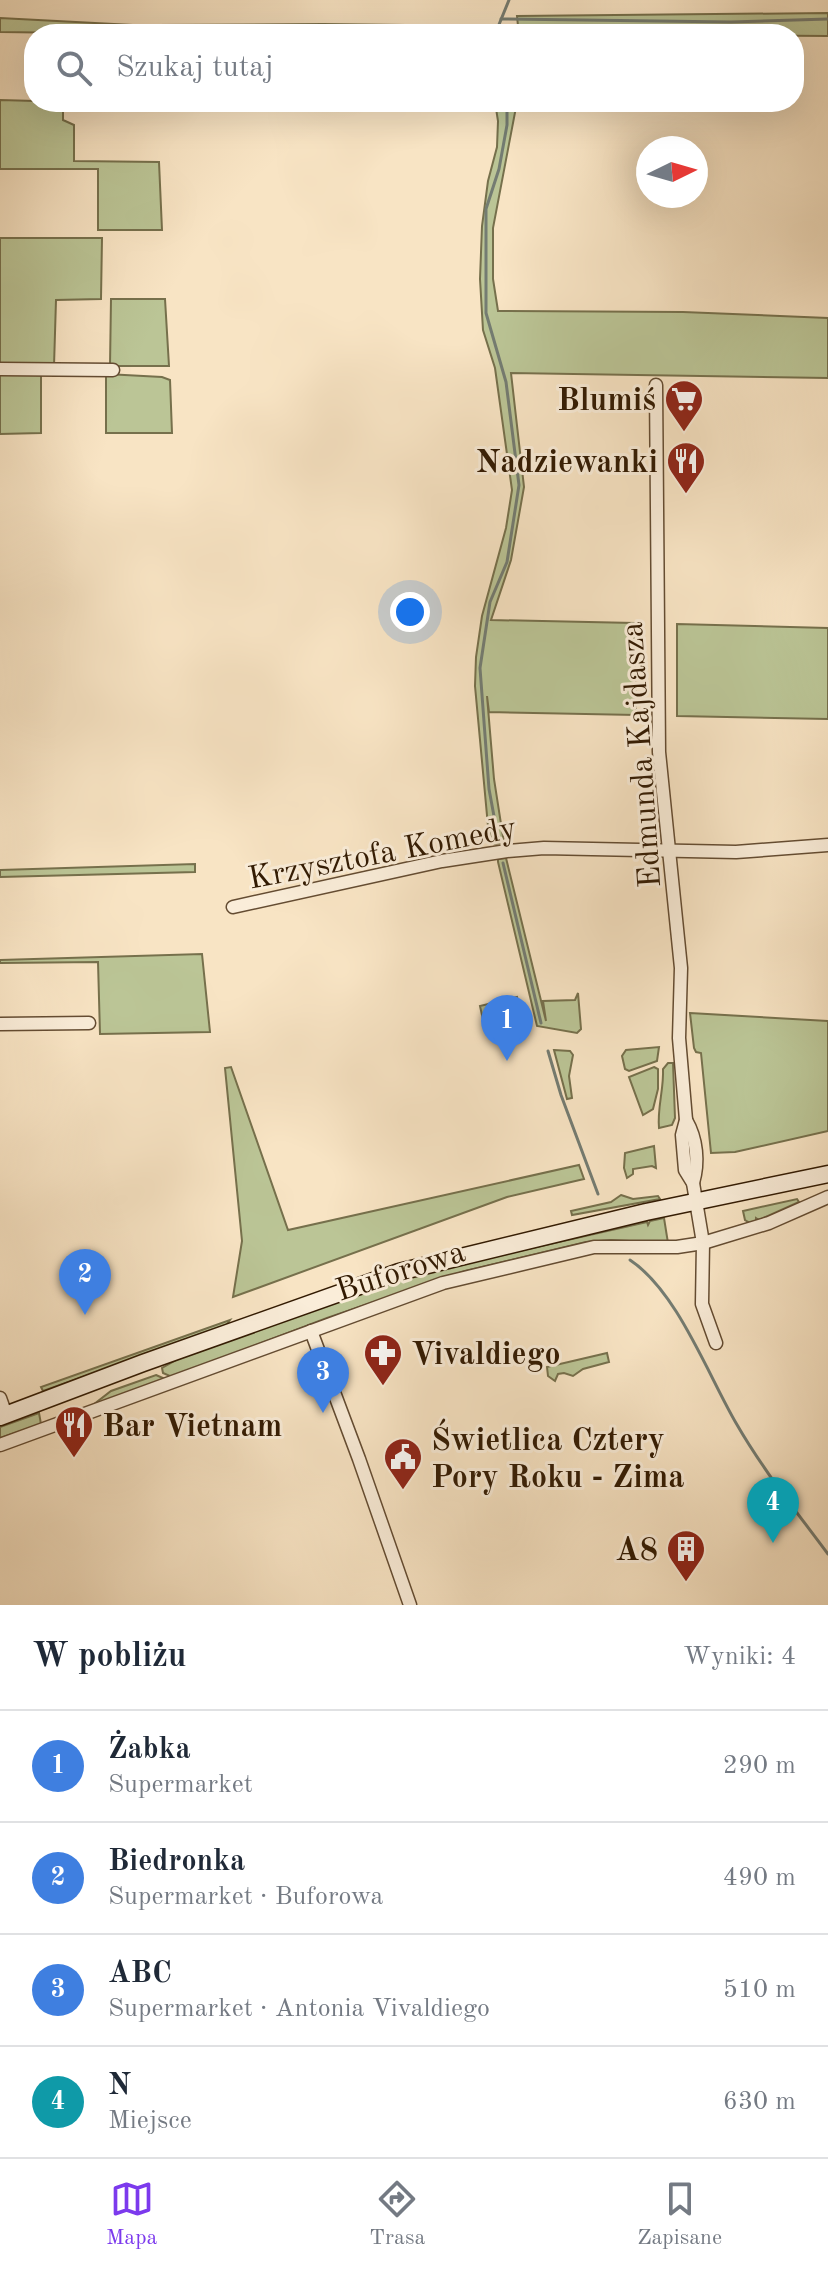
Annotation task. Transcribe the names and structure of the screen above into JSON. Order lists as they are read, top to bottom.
{
  "streets": {
    "main road": ["Buforowa"],
    "street": ["Edmunda Kajdasza", "Krzysztofa Komedy"]
  },
  "crossings": [
    ["Edmunda Kajdasza", "Krzysztofa Komedy"],
    ["Edmunda Kajdasza", "Buforowa"]
  ],
  "places": {
    "supermarket": ["Blumiś"],
    "restaurant": ["Nadziewanki", "Bar Vietnam"],
    "pharmacy": ["Vivaldiego"],
    "public building": ["Świetlica Cztery Pory Roku - Zima"],
    "building": ["A8"]
  },
  "north": "right",
  "page": {
    "search": "Szukaj tutaj",
    "pins": [
      "1",
      "2",
      "3",
      "4"
    ],
    "heading": ["W pobliżu", "Wyniki: 4"],
    "list": [
      {
        "mark": "1",
        "name": "Żabka",
        "note": "Supermarket",
        "value": "290 m"
      },
      {
        "mark": "2",
        "name": "Biedronka",
        "note": "Supermarket · Buforowa",
        "value": "490 m"
      },
      {
        "mark": "3",
        "name": "ABC",
        "note": "Supermarket · Antonia Vivaldiego",
        "value": "510 m"
      },
      {
        "mark": "4",
        "name": "N",
        "note": "Miejsce",
        "value": "630 m"
      }
    ],
    "nav": ["Mapa", "Trasa", "Zapisane"]
  }
}
